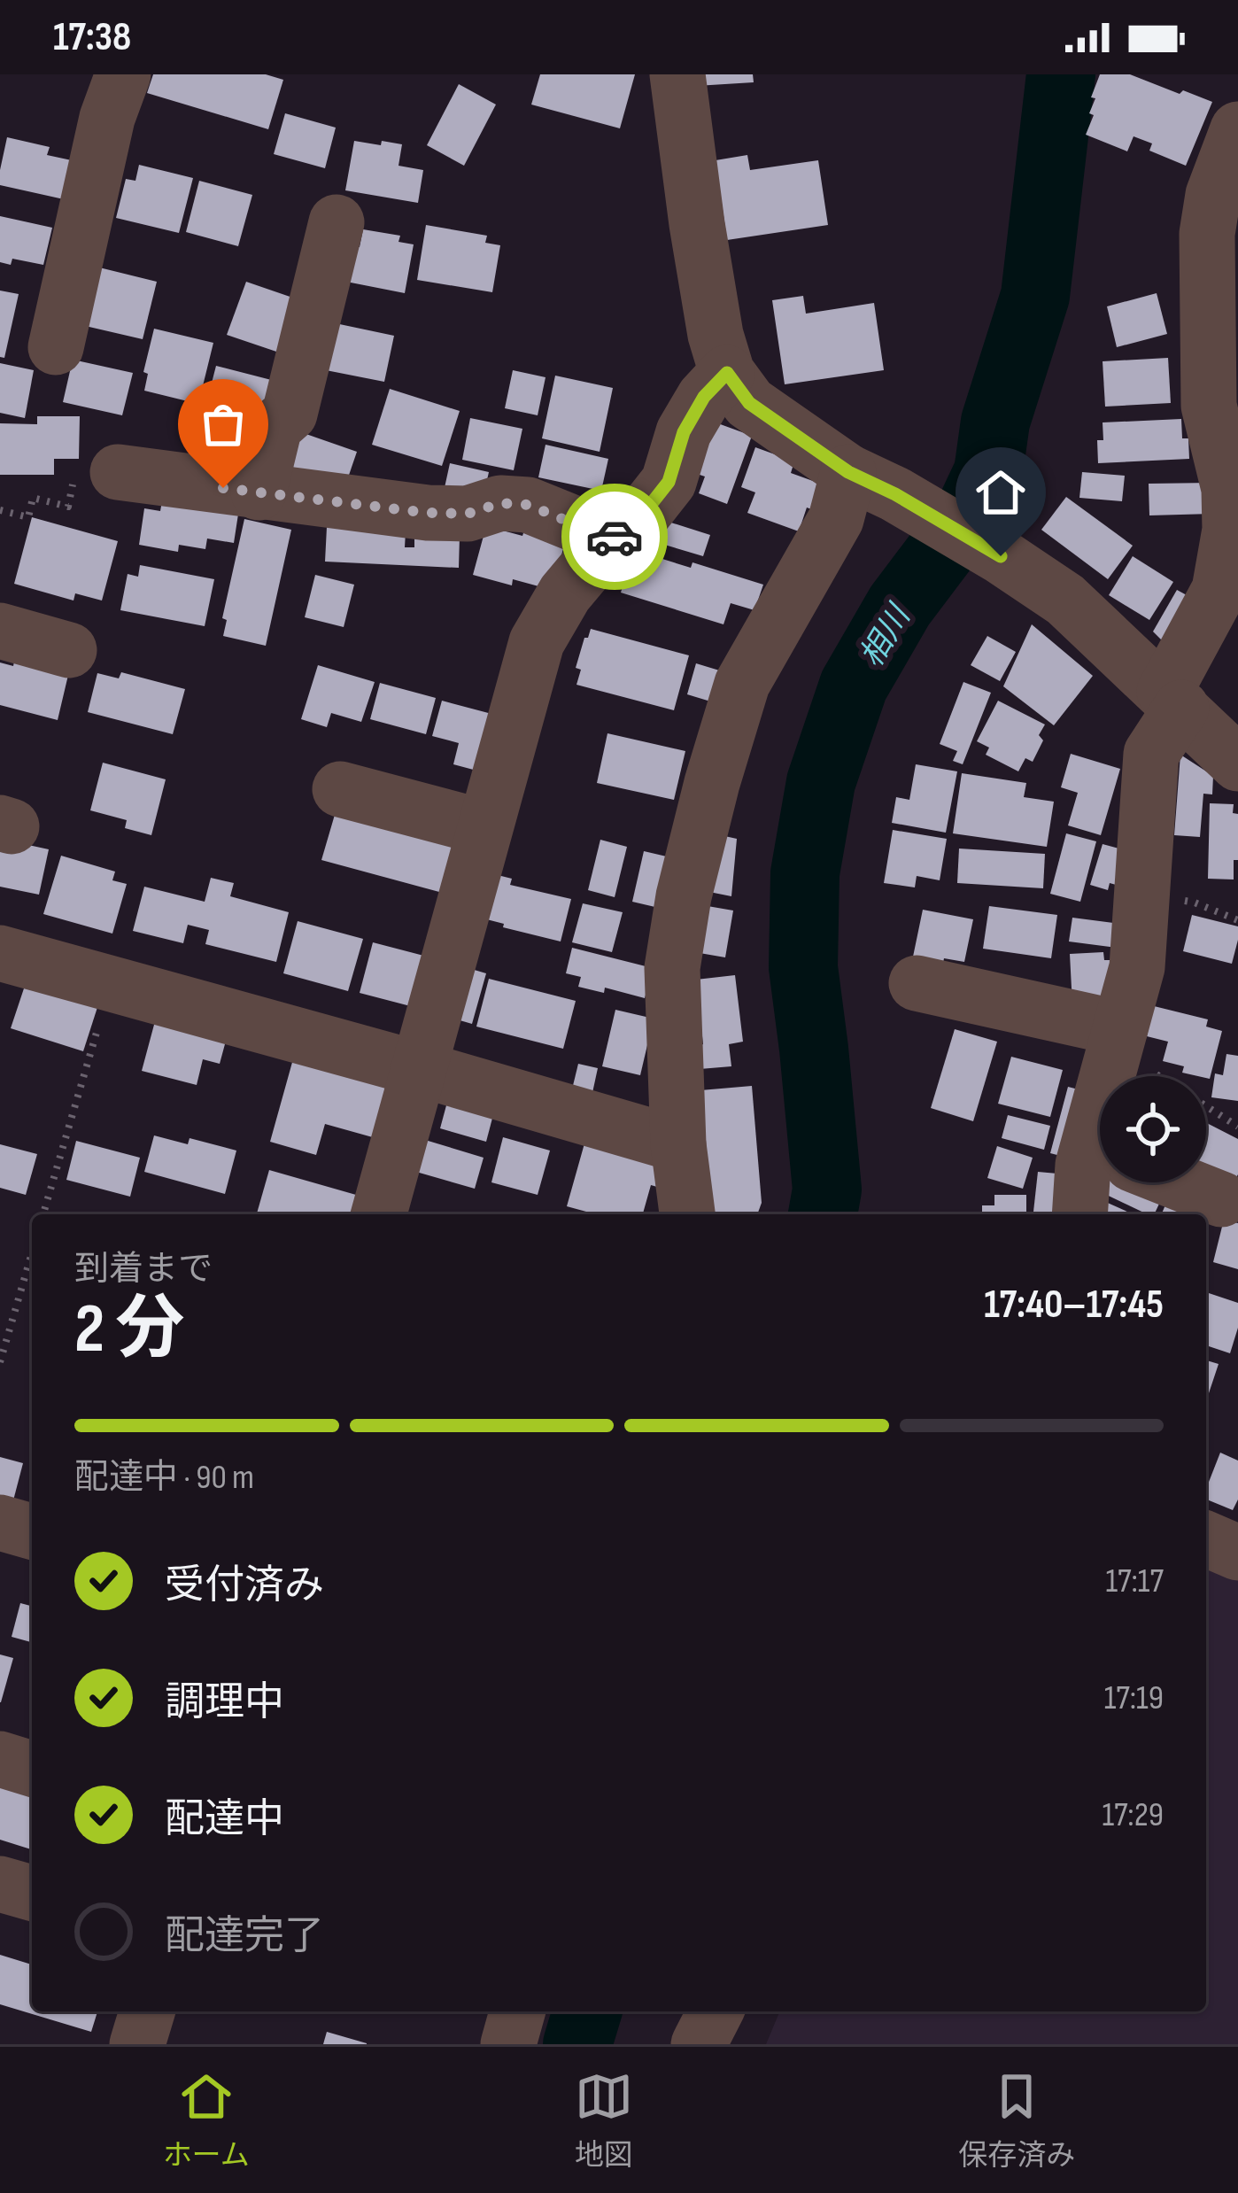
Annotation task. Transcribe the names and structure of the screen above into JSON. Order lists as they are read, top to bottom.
{
  "water": ["相川"],
  "page": {
    "status": "17:38",
    "heading": ["2 分", "到着まで", "17:40–17:45"],
    "bar": "配達中 · 90 m",
    "list": [
      ["受付済み", "17:17"],
      ["調理中", "17:19"],
      ["配達中", "17:29"],
      "配達完了"
    ],
    "tabs": ["ホーム", "地図", "保存済み"]
  }
}
